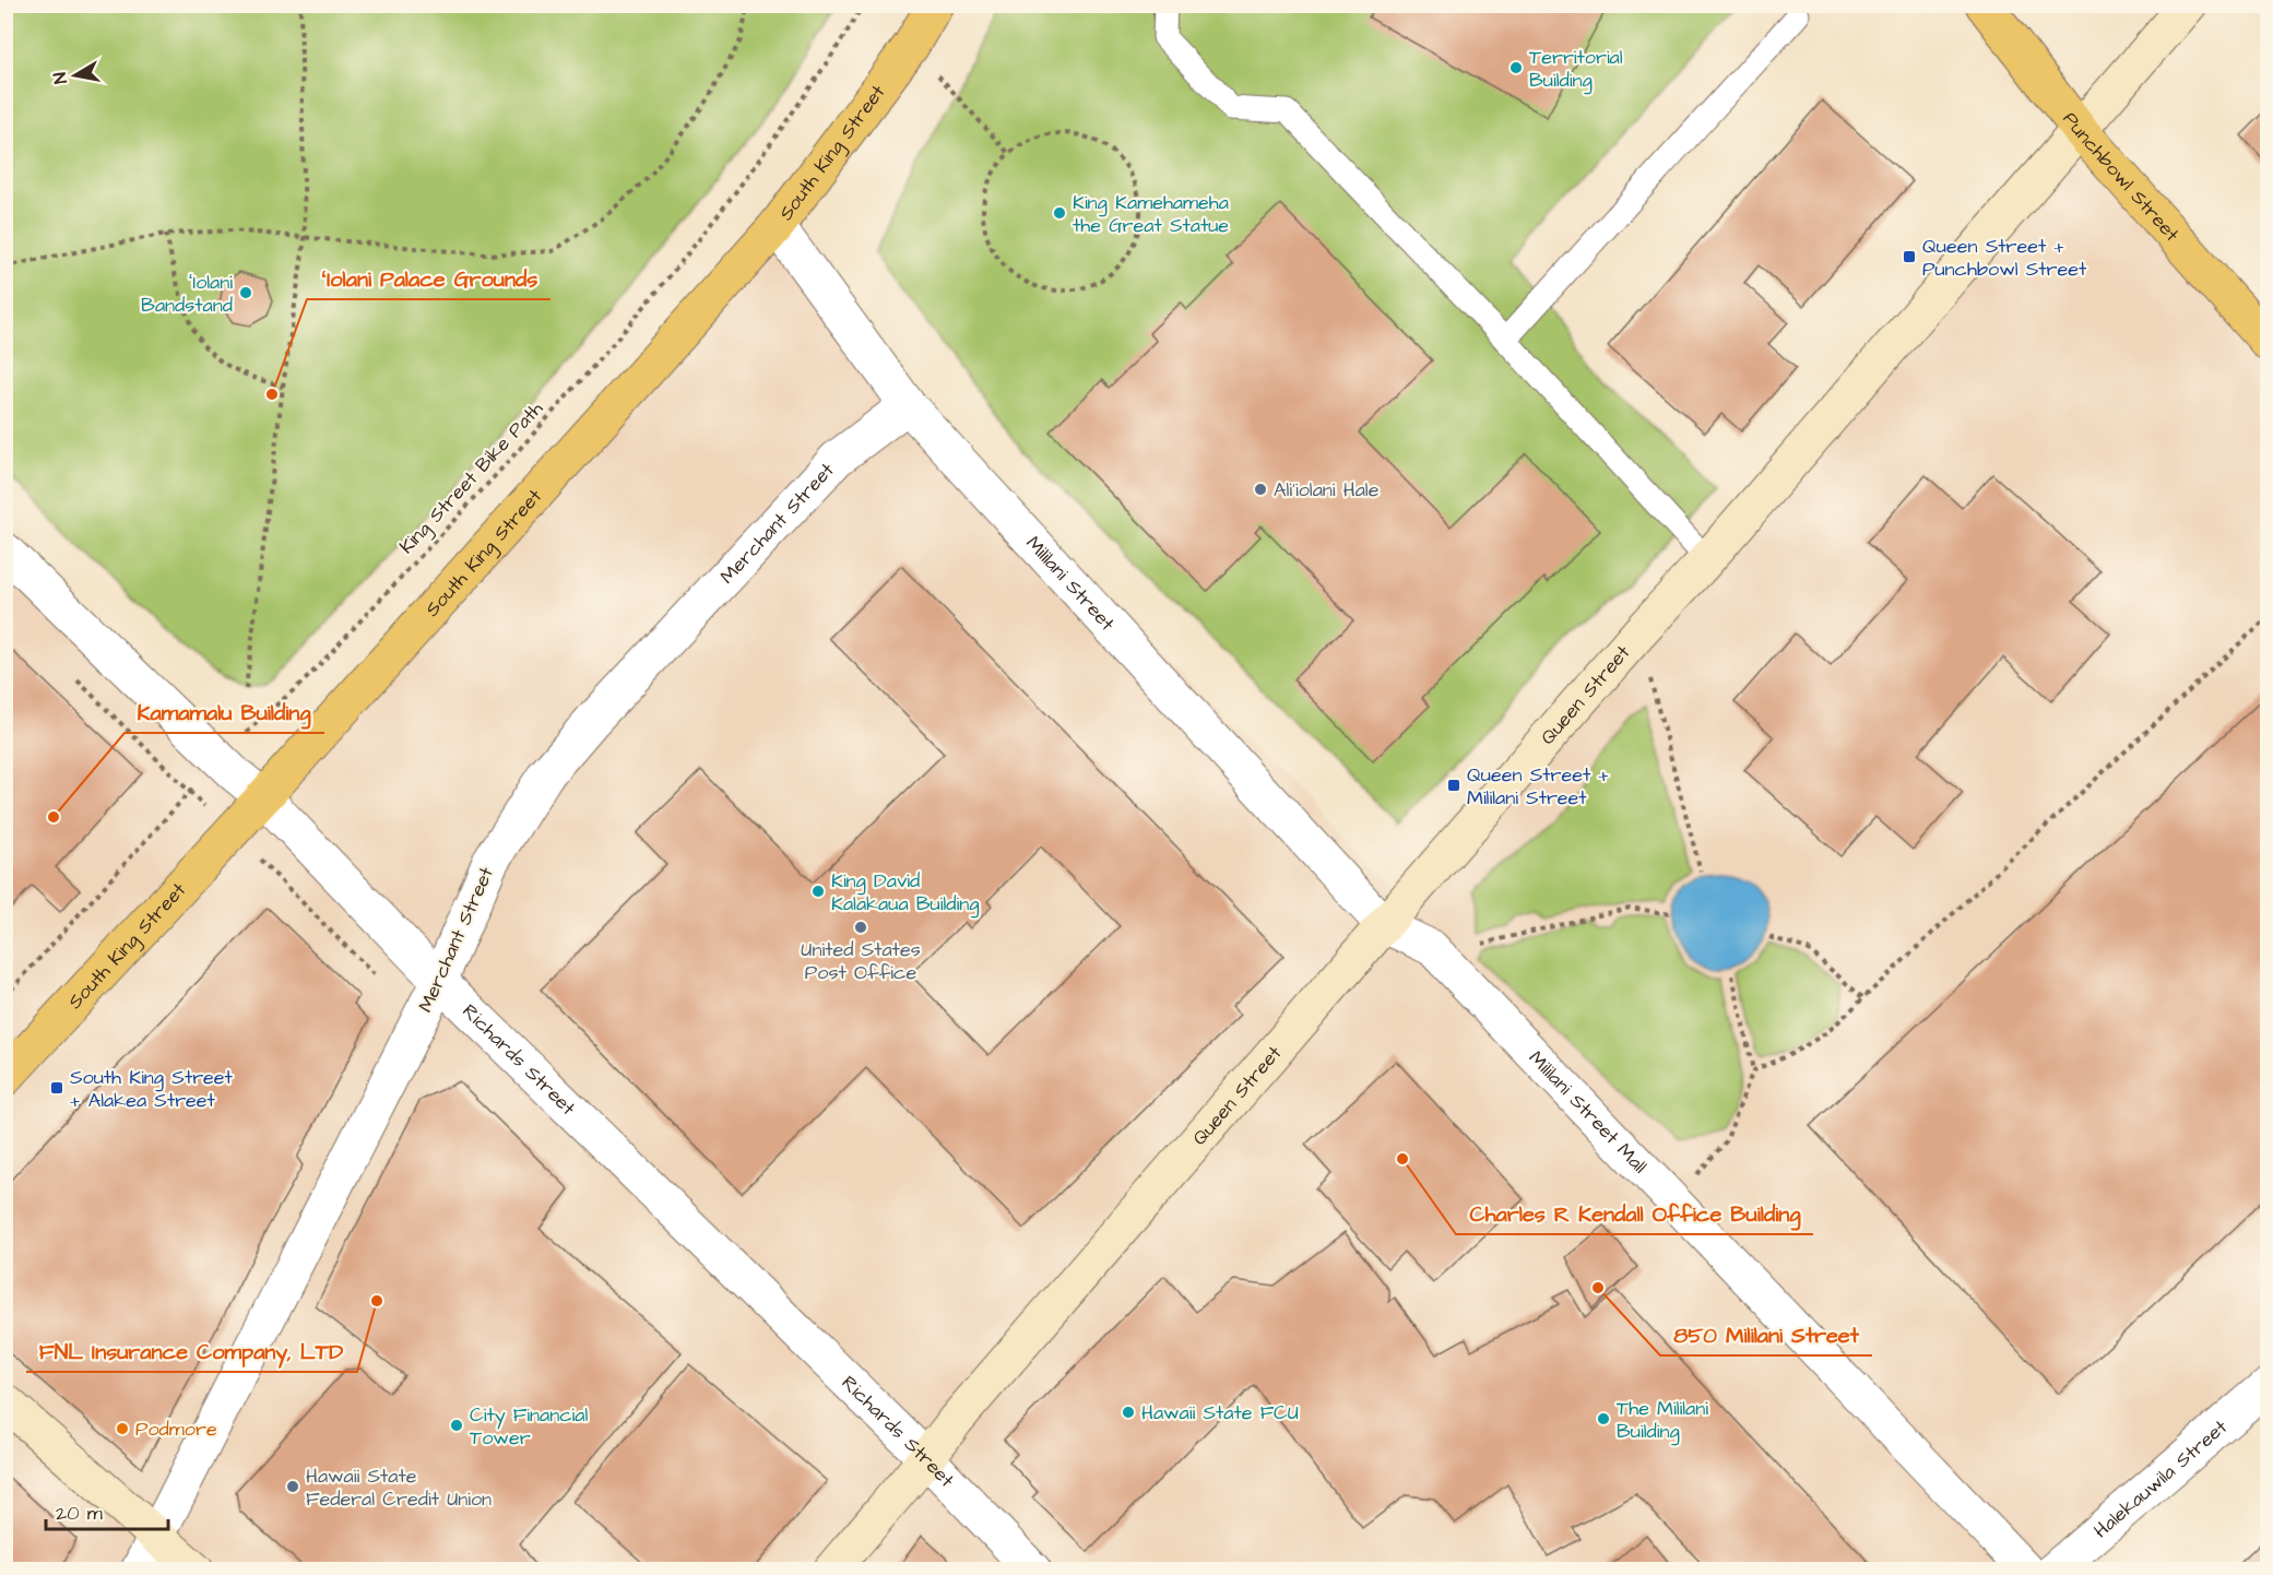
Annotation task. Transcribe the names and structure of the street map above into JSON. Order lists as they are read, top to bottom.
{
  "streets": {
    "main road": ["South King Street", "Punchbowl Street", "Queen Street"],
    "street": [
      "Merchant Street",
      "Mililani Street",
      "Richards Street",
      "Mililani Street Mall",
      "Halekauwila Street"
    ],
    "path": ["King Street Bike Path"]
  },
  "crossings": [
    ["South King Street", "Mililani Street"],
    ["South King Street", "Richards Street"],
    ["Punchbowl Street", "Queen Street"],
    ["Merchant Street", "Mililani Street"],
    ["Merchant Street", "Richards Street"],
    ["Mililani Street", "Queen Street"],
    ["Mililani Street", "Mililani Street Mall"],
    ["Queen Street", "Richards Street"],
    ["Queen Street", "Mililani Street Mall"]
  ],
  "places": {
    "other": [
      "Territorial Building",
      "King Kamehameha the Great Statue",
      "ʻIolani Bandstand",
      "ʻIolani Palace Grounds",
      "Ali'iolani Hale",
      "Kamamalu Building",
      "King David Kalakaua Building",
      "United States Post Office",
      "Charles R Kendall Office Building",
      "850 Mililani Street",
      "FNL Insurance Company, LTD",
      "Hawaii State FCU",
      "The Mililani Building",
      "City Financial Tower",
      "Podmore",
      "Hawaii State Federal Credit Union"
    ],
    "transit": ["Queen Street + Punchbowl Street", "Queen Street + Mililani Street", "South King Street + Alakea Street"]
  },
  "scale_bar": "20 m",
  "north": "left"
}
